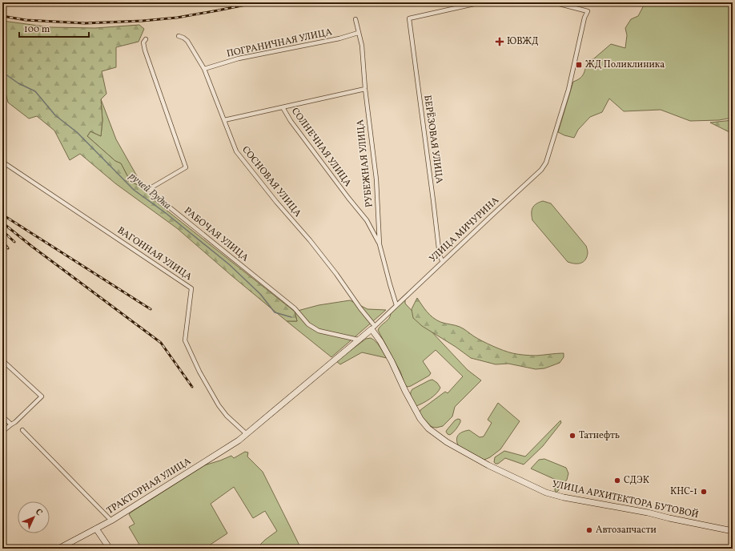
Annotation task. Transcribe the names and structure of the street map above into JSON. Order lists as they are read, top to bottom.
{
  "streets": {
    "main road": ["УЛИЦА МИЧУРИНА", "ТРАКТОРНАЯ УЛИЦА", "УЛИЦА АРХИТЕКТОРА БУТОВОЙ"],
    "street": [
      "ПОГРАНИЧНАЯ УЛИЦА",
      "БЕРЁЗОВАЯ УЛИЦА",
      "СОЛНЕЧНАЯ УЛИЦА",
      "РУБЕЖНАЯ УЛИЦА",
      "СОСНОВАЯ УЛИЦА",
      "РАБОЧАЯ УЛИЦА",
      "ВАГОННАЯ УЛИЦА"
    ]
  },
  "crossings": [
    ["ПОГРАНИЧНАЯ УЛИЦА", "РУБЕЖНАЯ УЛИЦА"],
    ["ПОГРАНИЧНАЯ УЛИЦА", "СОСНОВАЯ УЛИЦА"],
    ["БЕРЁЗОВАЯ УЛИЦА", "УЛИЦА МИЧУРИНА"],
    ["СОЛНЕЧНАЯ УЛИЦА", "РУБЕЖНАЯ УЛИЦА"],
    ["РУБЕЖНАЯ УЛИЦА", "УЛИЦА МИЧУРИНА"],
    ["СОСНОВАЯ УЛИЦА", "УЛИЦА МИЧУРИНА"],
    ["СОСНОВАЯ УЛИЦА", "УЛИЦА АРХИТЕКТОРА БУТОВОЙ"],
    ["УЛИЦА МИЧУРИНА", "РАБОЧАЯ УЛИЦА"],
    ["УЛИЦА МИЧУРИНА", "ВАГОННАЯ УЛИЦА"],
    ["УЛИЦА МИЧУРИНА", "ТРАКТОРНАЯ УЛИЦА"],
    ["УЛИЦА МИЧУРИНА", "УЛИЦА АРХИТЕКТОРА БУТОВОЙ"],
    ["ВАГОННАЯ УЛИЦА", "ТРАКТОРНАЯ УЛИЦА"]
  ],
  "water": ["ручей Рудка"],
  "places": {
    "health": ["ЮВЖД"],
    "transit": ["ЖД Поликлиника"],
    "other": [
      "Татнефть",
      "СДЭК",
      "КНС-1",
      "Автозапчасти"
    ]
  },
  "scale_bar": "100 m",
  "north": "top right"
}
